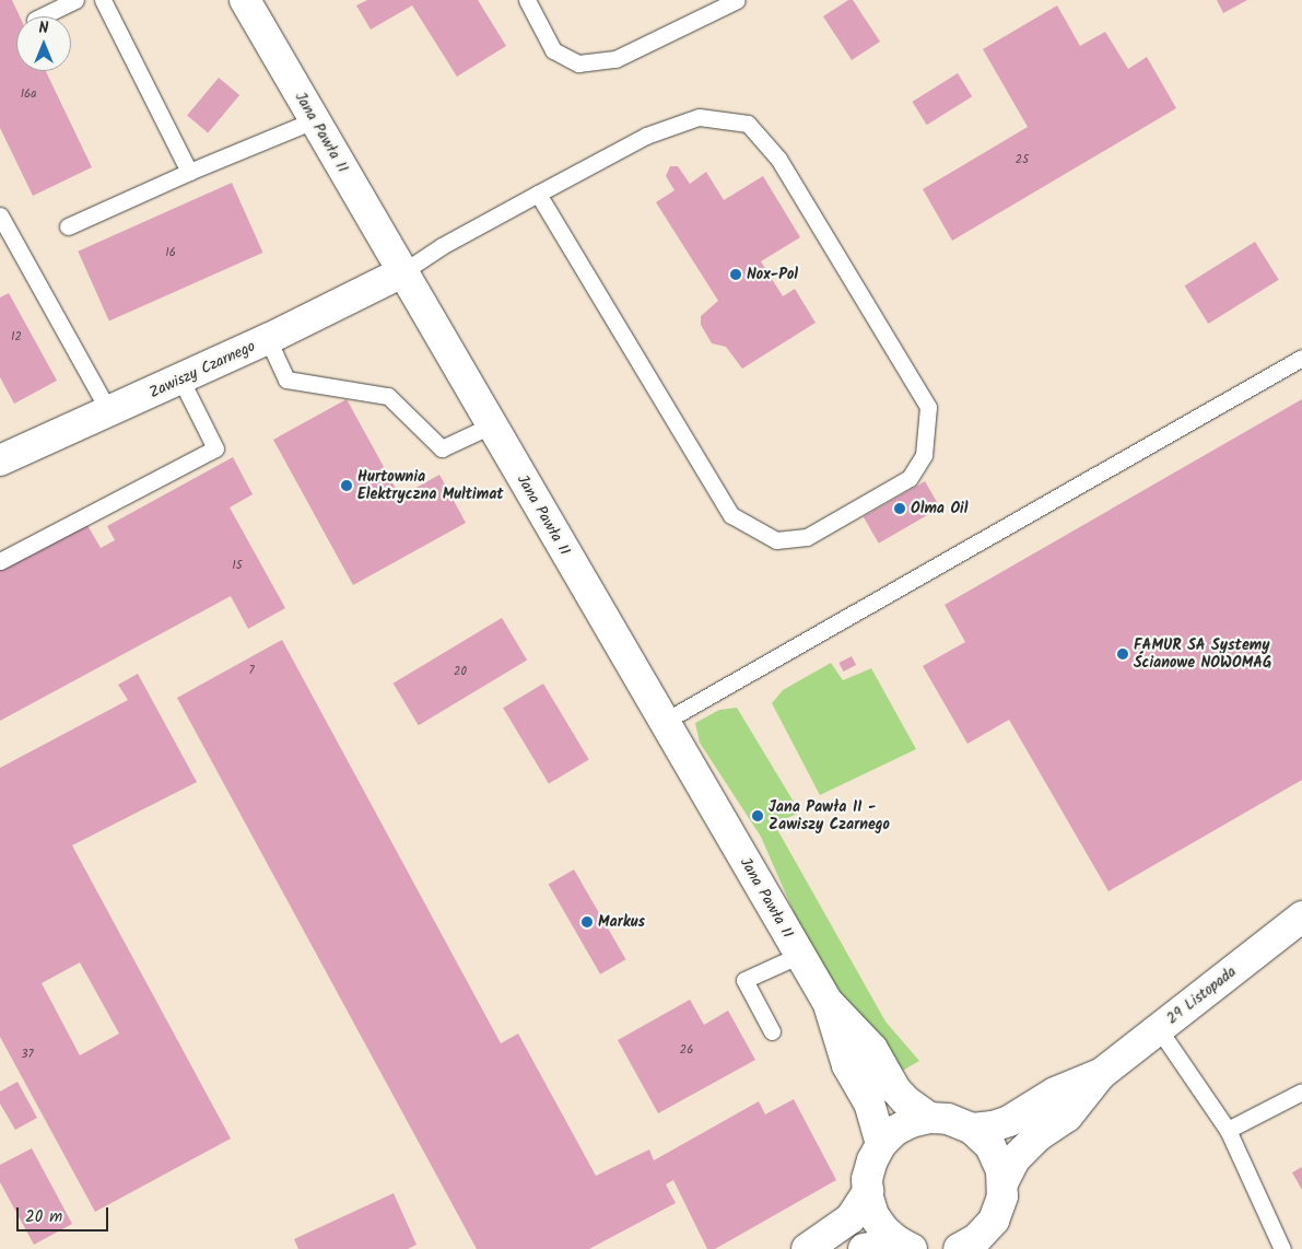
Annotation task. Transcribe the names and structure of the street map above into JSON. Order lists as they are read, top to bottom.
{
  "streets": {
    "street": ["Jana Pawła II", "Zawiszy Czarnego", "29 Listopada"]
  },
  "crossings": [
    ["Jana Pawła II", "Zawiszy Czarnego"]
  ],
  "places": [
    "Nox-Pol",
    "Hurtownia Elektryczna Multimat",
    "Olma Oil",
    "FAMUR SA Systemy Ścianowe NOWOMAG",
    "Jana Pawła II - Zawiszy Czarnego",
    "Markus"
  ],
  "house_numbers": [
    "16a",
    "25",
    "16",
    "12",
    "15",
    "7",
    "20",
    "26",
    "37"
  ],
  "scale_bar": "20 m",
  "north": "top"
}
